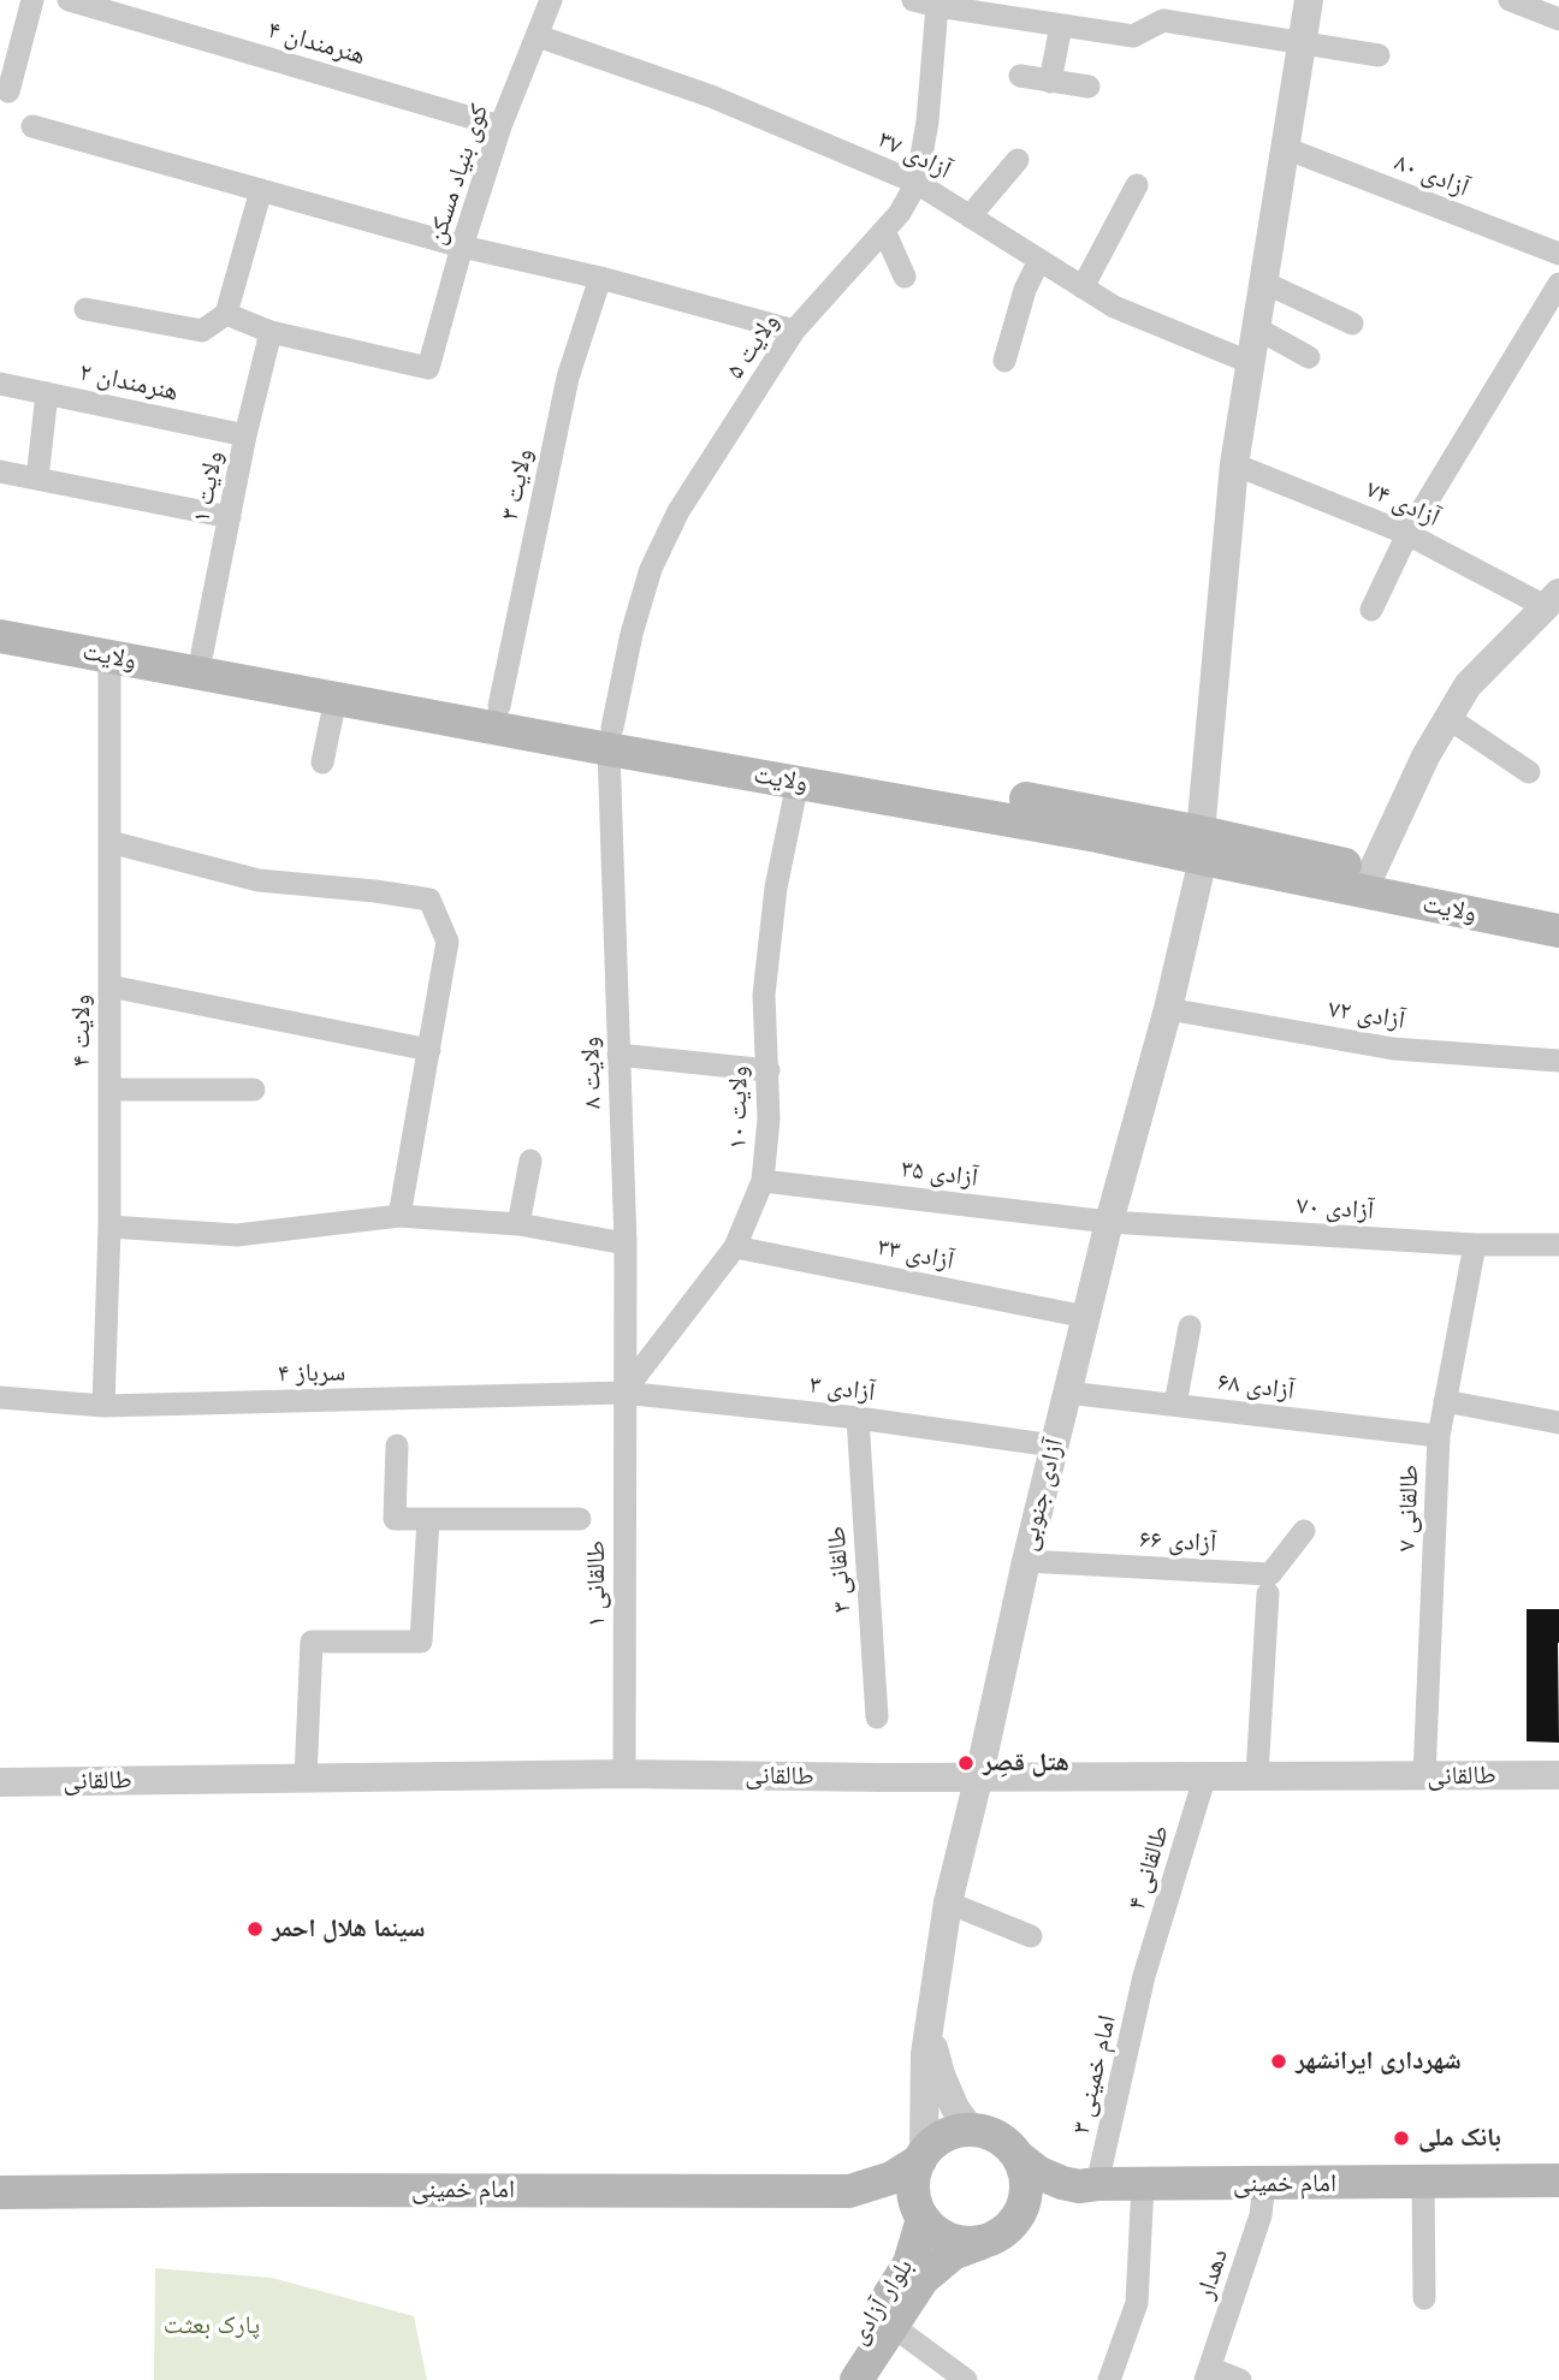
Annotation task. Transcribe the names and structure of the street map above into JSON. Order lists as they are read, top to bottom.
{
  "streets": {
    "main road": ["ولایت", "امام خمینی", "بلوار آزادی"],
    "street": [
      "هنرمندان ۴",
      "آزادی ۳۷",
      "کوی بنیاد مسکن",
      "آزادی ۸۰",
      "ولایت ۵",
      "هنرمندان ۲",
      "ولایت ۳",
      "ولایت ۱",
      "آزادی ۷۴",
      "آزادی ۷۲",
      "ولایت ۴",
      "ولایت ۸",
      "ولایت ۱۰",
      "آزادی ۳۵",
      "آزادی ۷۰",
      "آزادی ۳۳",
      "سرباز ۴",
      "آزادی ۶۸",
      "آزادی ۳",
      "آزادی جنوبی",
      "طالقانی ۷",
      "آزادی ۶۶",
      "طالقانی ۳",
      "طالقانی ۱",
      "طالقانی",
      "طالقانی ۴",
      "امام خمینی ۳",
      "دهدار"
    ]
  },
  "crossings": [
    ["هنرمندان ۴", "کوی بنیاد مسکن"],
    ["آزادی ۳۷", "کوی بنیاد مسکن"],
    ["آزادی ۳۷", "ولایت ۵"],
    ["آزادی ۳۷", "آزادی جنوبی"],
    ["کوی بنیاد مسکن", "ولایت ۱"],
    ["آزادی ۸۰", "آزادی جنوبی"],
    ["ولایت ۵", "ولایت"],
    ["ولایت ۵", "ولایت ۸"],
    ["هنرمندان ۲", "ولایت ۱"],
    ["ولایت ۳", "ولایت"],
    ["ولایت ۱", "ولایت"],
    ["آزادی ۷۴", "آزادی جنوبی"],
    ["ولایت", "ولایت ۴"],
    ["ولایت", "ولایت ۸"],
    ["ولایت", "ولایت ۱۰"],
    ["ولایت", "آزادی جنوبی"],
    ["آزادی ۷۲", "آزادی جنوبی"],
    ["ولایت ۴", "سرباز ۴"],
    ["ولایت ۸", "ولایت ۱۰"],
    ["ولایت ۸", "سرباز ۴"],
    ["ولایت ۸", "آزادی ۳"],
    ["ولایت ۸", "طالقانی ۱"],
    ["ولایت ۱۰", "آزادی ۳۵"],
    ["ولایت ۱۰", "آزادی ۳۳"],
    ["ولایت ۱۰", "سرباز ۴"],
    ["ولایت ۱۰", "آزادی ۳"],
    ["ولایت ۱۰", "طالقانی ۱"],
    ["آزادی ۳۵", "آزادی ۷۰"],
    ["آزادی ۳۵", "آزادی جنوبی"],
    ["آزادی ۷۰", "آزادی جنوبی"],
    ["آزادی ۷۰", "طالقانی ۷"],
    ["آزادی ۳۳", "آزادی جنوبی"],
    ["سرباز ۴", "آزادی ۳"],
    ["سرباز ۴", "طالقانی ۱"],
    ["آزادی ۶۸", "آزادی جنوبی"],
    ["آزادی ۶۸", "طالقانی ۷"],
    ["آزادی ۳", "آزادی جنوبی"],
    ["آزادی ۳", "طالقانی ۳"],
    ["آزادی ۳", "طالقانی ۱"],
    ["آزادی جنوبی", "آزادی ۶۶"],
    ["آزادی جنوبی", "طالقانی"],
    ["آزادی جنوبی", "امام خمینی"],
    ["آزادی جنوبی", "بلوار آزادی"],
    ["طالقانی ۷", "طالقانی"],
    ["طالقانی ۱", "طالقانی"],
    ["طالقانی", "طالقانی ۴"],
    ["طالقانی ۴", "امام خمینی ۳"],
    ["امام خمینی ۳", "امام خمینی"],
    ["امام خمینی ۳", "بلوار آزادی"],
    ["امام خمینی", "دهدار"],
    ["امام خمینی", "بلوار آزادی"]
  ],
  "parks": ["پارک بعثت"],
  "places": [
    "هتل قصِر",
    "سینما هلال احمر",
    "شهرداری ایرانشهر",
    "بانک ملی"
  ]
}
